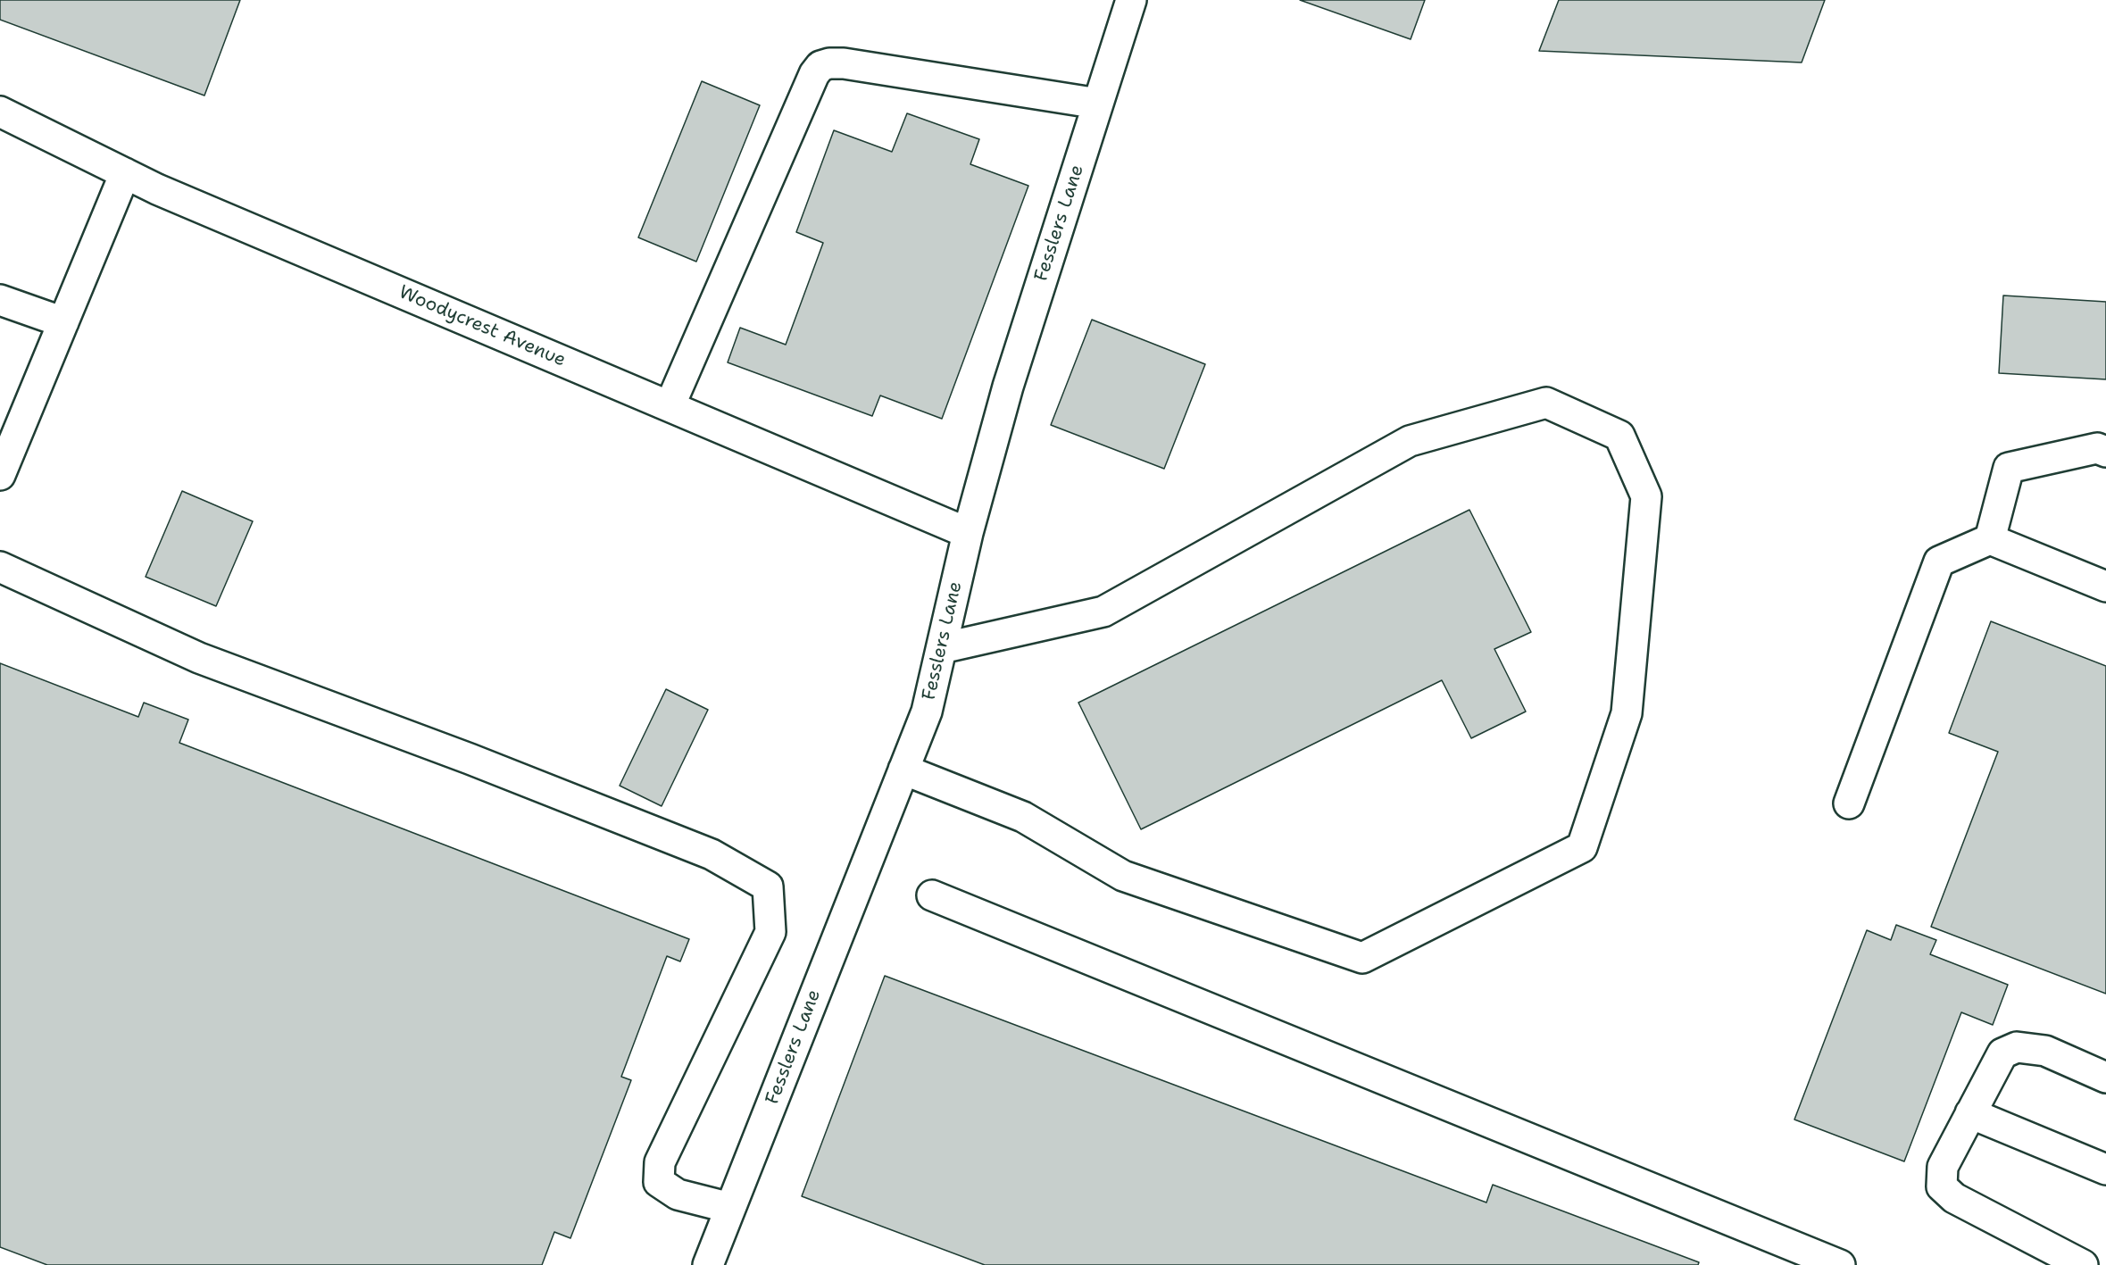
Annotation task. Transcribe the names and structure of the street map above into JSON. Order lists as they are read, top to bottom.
{
  "streets": {
    "street": ["Fesslers Lane", "Woodycrest Avenue"]
  },
  "crossings": [
    ["Fesslers Lane", "Woodycrest Avenue"]
  ]
}
